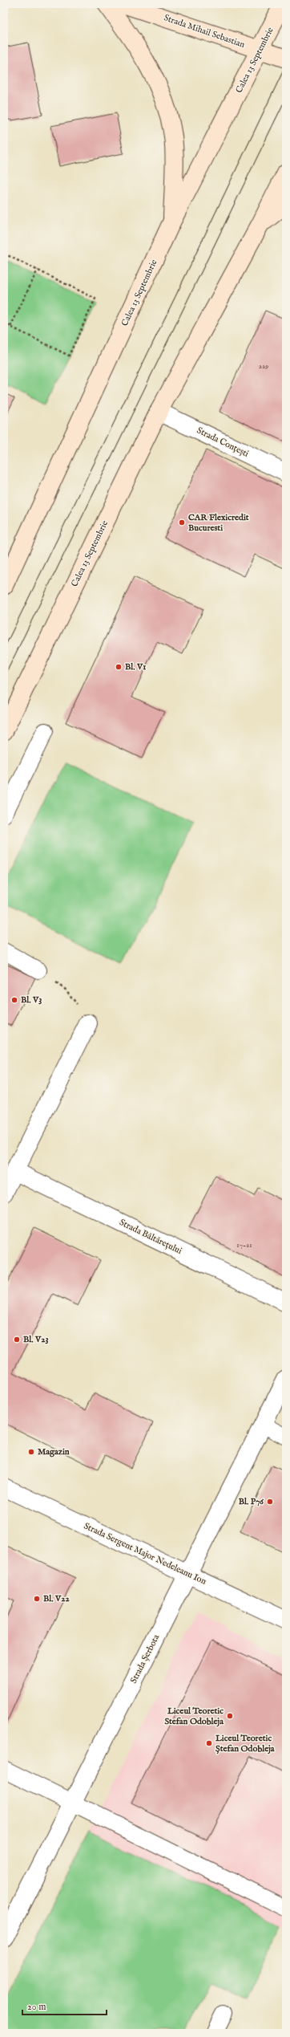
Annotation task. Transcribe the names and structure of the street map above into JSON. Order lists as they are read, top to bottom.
{
  "streets": {
    "main road": ["Strada Mihail Sebastian", "Calea 13 Septembrie"],
    "street": [
      "Strada Conțești",
      "Strada Băltărețului",
      "Strada Sergent Major Nedeleanu Ion",
      "Strada Șerbota"
    ]
  },
  "crossings": [
    ["Strada Mihail Sebastian", "Calea 13 Septembrie"],
    ["Calea 13 Septembrie", "Strada Conțești"],
    ["Strada Sergent Major Nedeleanu Ion", "Strada Șerbota"]
  ],
  "places": [
    "CAR Flexicredit Bucuresti",
    "Bl. V1",
    "Bl. V3",
    "Bl. V23",
    "Magazin",
    "Bl. P76",
    "Bl. V22",
    "Liceul Teoretic Stefan Odobleja",
    "Liceul Teoretic Ștefan Odobleja"
  ],
  "house_numbers": ["229", "17-21"],
  "scale_bar": "20 m"
}
